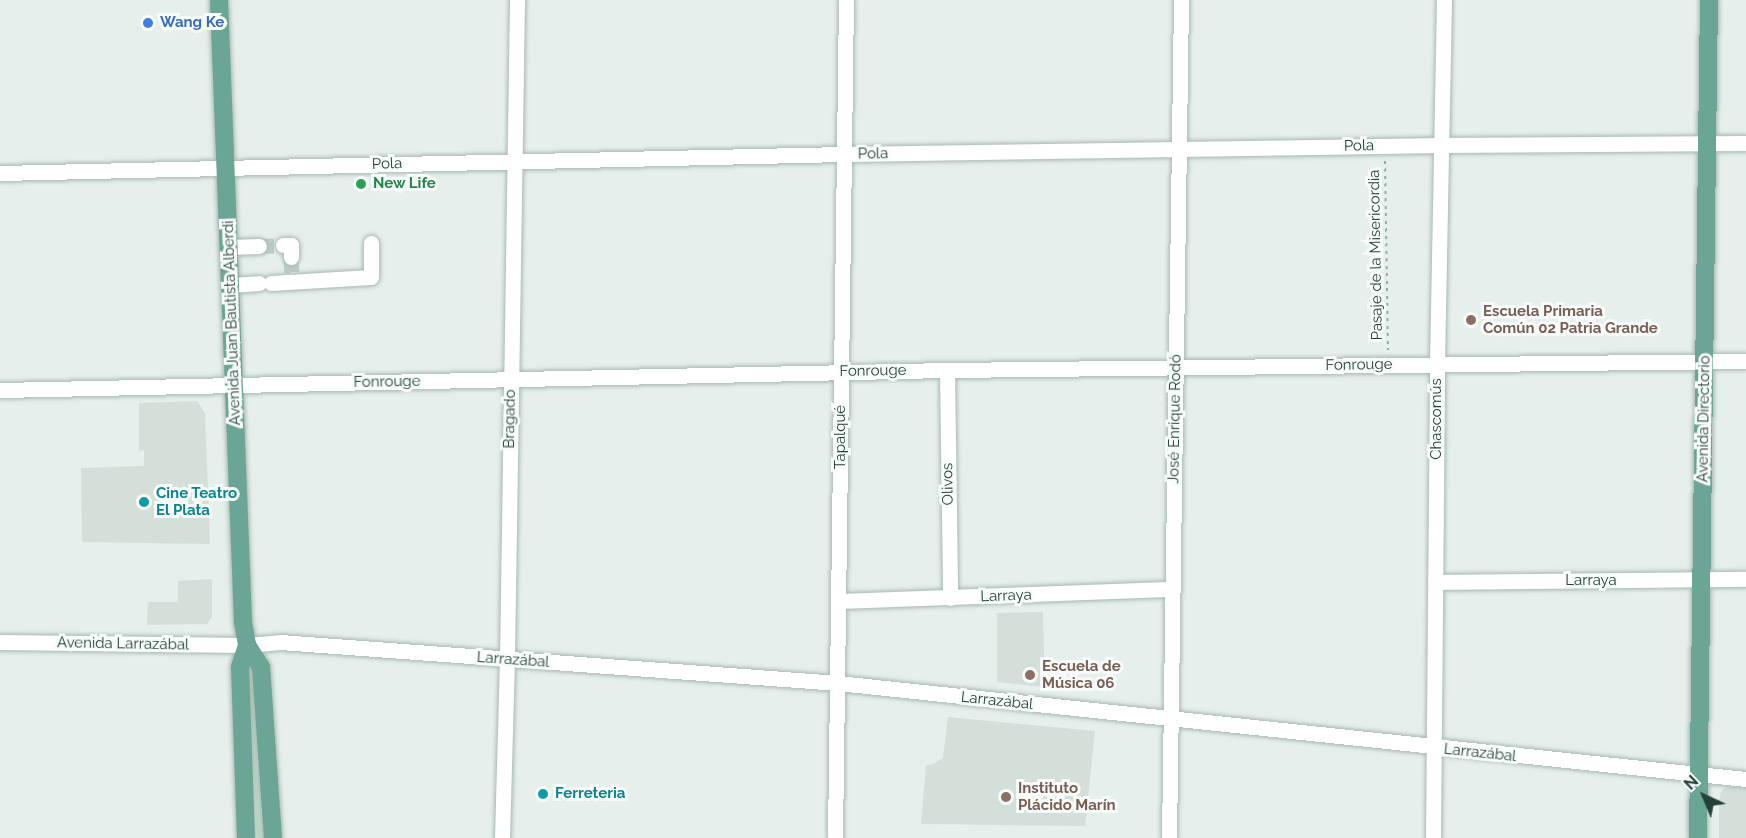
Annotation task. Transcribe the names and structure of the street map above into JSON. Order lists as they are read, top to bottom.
{
  "streets": {
    "main road": ["Avenida Juan Bautista Alberdi", "Avenida Directorio"],
    "street": [
      "Pola",
      "Fonrouge",
      "Bragado",
      "José Enrique Rodó",
      "Chascomús",
      "Tapalqué",
      "Olivos",
      "Larraya",
      "Avenida Larrazábal",
      "Larrazábal"
    ],
    "path": ["Pasaje de la Misericordia"]
  },
  "crossings": [
    ["Pola", "Pasaje de la Misericordia"],
    ["Pola", "Avenida Juan Bautista Alberdi"],
    ["Pola", "Bragado"],
    ["Pola", "José Enrique Rodó"],
    ["Pola", "Chascomús"],
    ["Pola", "Avenida Directorio"],
    ["Pola", "Tapalqué"],
    ["Pasaje de la Misericordia", "Fonrouge"],
    ["Avenida Juan Bautista Alberdi", "Fonrouge"],
    ["Avenida Juan Bautista Alberdi", "Avenida Larrazábal"],
    ["Avenida Juan Bautista Alberdi", "Larrazábal"],
    ["Fonrouge", "Bragado"],
    ["Fonrouge", "José Enrique Rodó"],
    ["Fonrouge", "Chascomús"],
    ["Fonrouge", "Avenida Directorio"],
    ["Fonrouge", "Tapalqué"],
    ["Fonrouge", "Olivos"],
    ["Bragado", "Larrazábal"],
    ["José Enrique Rodó", "Larraya"],
    ["José Enrique Rodó", "Larrazábal"],
    ["Chascomús", "Larraya"],
    ["Chascomús", "Larrazábal"],
    ["Avenida Directorio", "Larraya"],
    ["Avenida Directorio", "Larrazábal"],
    ["Tapalqué", "Larraya"],
    ["Tapalqué", "Larrazábal"],
    ["Olivos", "Larraya"],
    ["Avenida Larrazábal", "Larrazábal"]
  ],
  "places": [
    "Wang Ke",
    "New Life",
    "Escuela Primaria Común 02 Patria Grande",
    "Cine Teatro El Plata",
    "Escuela de Música 06",
    "Ferreteria",
    "Instituto Plácido Marín"
  ],
  "north": "top left"
}
